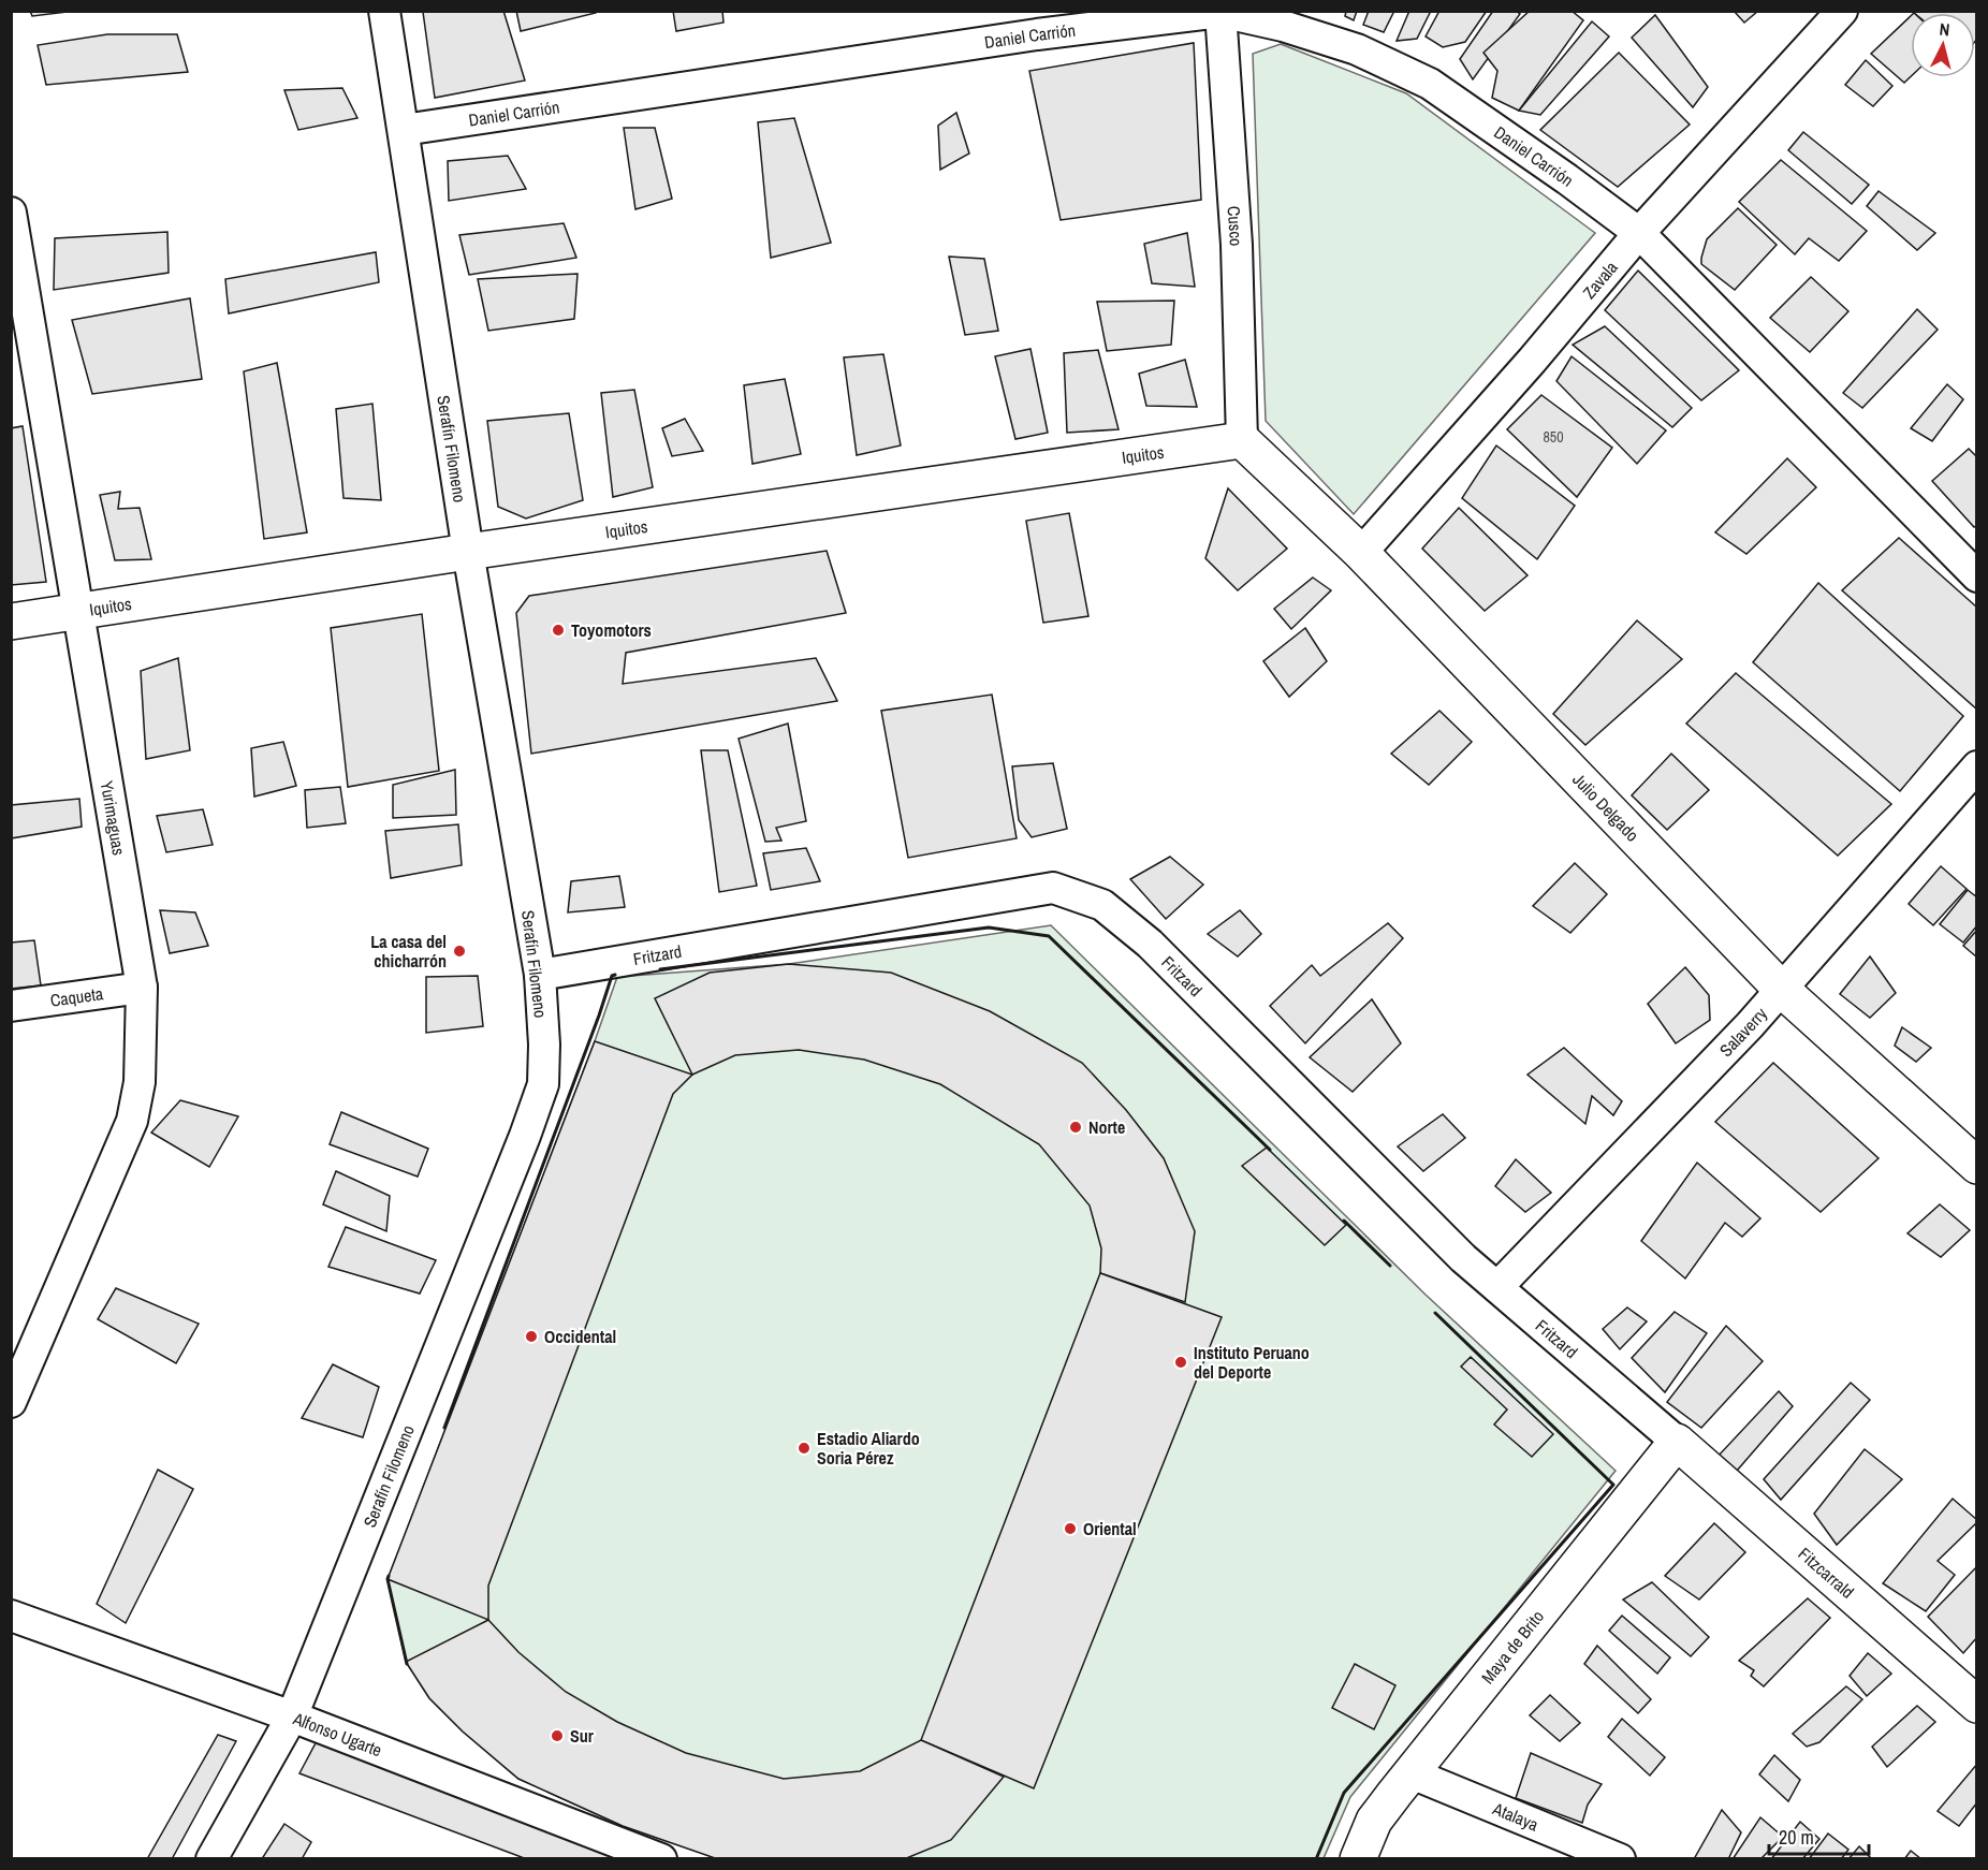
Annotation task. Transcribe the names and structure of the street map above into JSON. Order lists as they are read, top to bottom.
{
  "streets": {
    "street": [
      "Daniel Carrión",
      "Cusco",
      "Zavala",
      "Serafín Filomeno",
      "Iquitos",
      "Julio Delgado",
      "Yurimaguas",
      "Fritzard",
      "Caqueta",
      "Salaverry",
      "Fitzcarrald",
      "Maya de Brito",
      "Alfonso Ugarte",
      "Atalaya"
    ]
  },
  "crossings": [
    ["Daniel Carrión", "Cusco"],
    ["Daniel Carrión", "Zavala"],
    ["Daniel Carrión", "Serafín Filomeno"],
    ["Cusco", "Iquitos"],
    ["Cusco", "Julio Delgado"],
    ["Zavala", "Julio Delgado"],
    ["Serafín Filomeno", "Iquitos"],
    ["Serafín Filomeno", "Fritzard"],
    ["Serafín Filomeno", "Alfonso Ugarte"],
    ["Iquitos", "Julio Delgado"],
    ["Iquitos", "Yurimaguas"],
    ["Julio Delgado", "Salaverry"],
    ["Yurimaguas", "Caqueta"],
    ["Fritzard", "Salaverry"],
    ["Fritzard", "Fitzcarrald"],
    ["Fritzard", "Maya de Brito"],
    ["Fitzcarrald", "Maya de Brito"],
    ["Maya de Brito", "Atalaya"]
  ],
  "places": [
    "Toyomotors",
    "La casa del chicharrón",
    "Norte",
    "Occidental",
    "Instituto Peruano del Deporte",
    "Estadio Aliardo Soria Pérez",
    "Oriental",
    "Sur"
  ],
  "house_numbers": ["850"],
  "scale_bar": "20 m",
  "north": "top"
}
